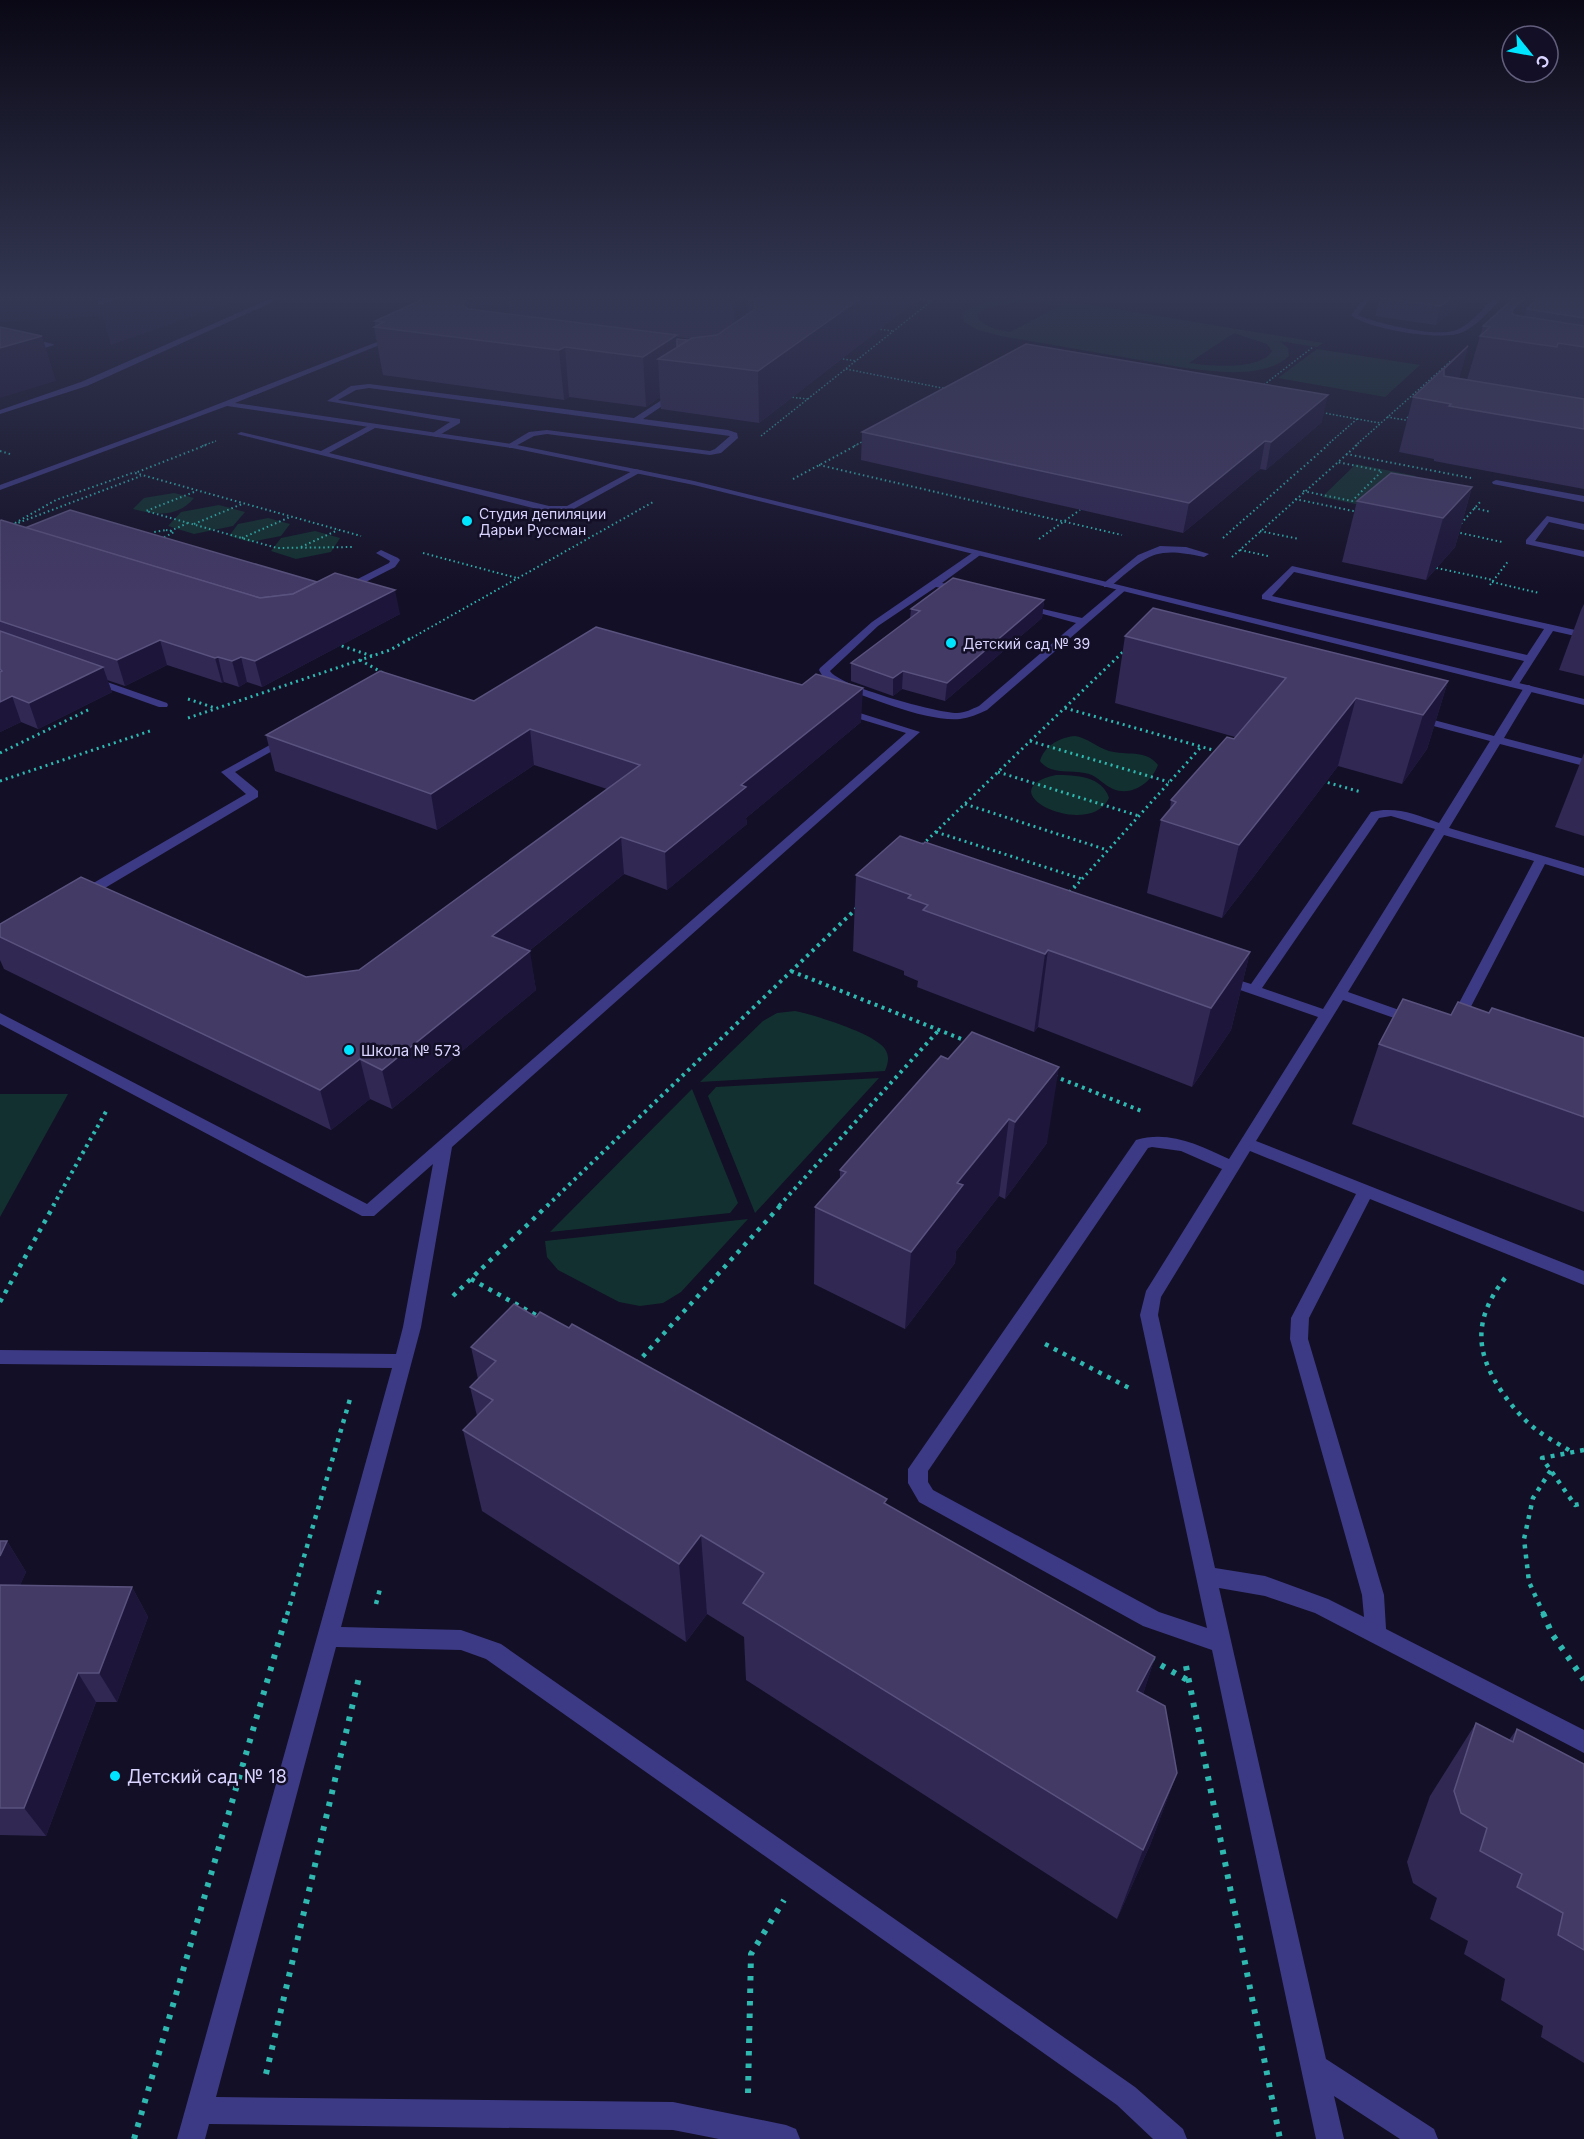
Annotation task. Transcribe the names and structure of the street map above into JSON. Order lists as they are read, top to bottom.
{
  "places": [
    "Студия депиляции Дарьи Руссман",
    "Детский сад № 39",
    "Школа № 573",
    "Детский сад № 18"
  ],
  "north": "bottom right"
}
